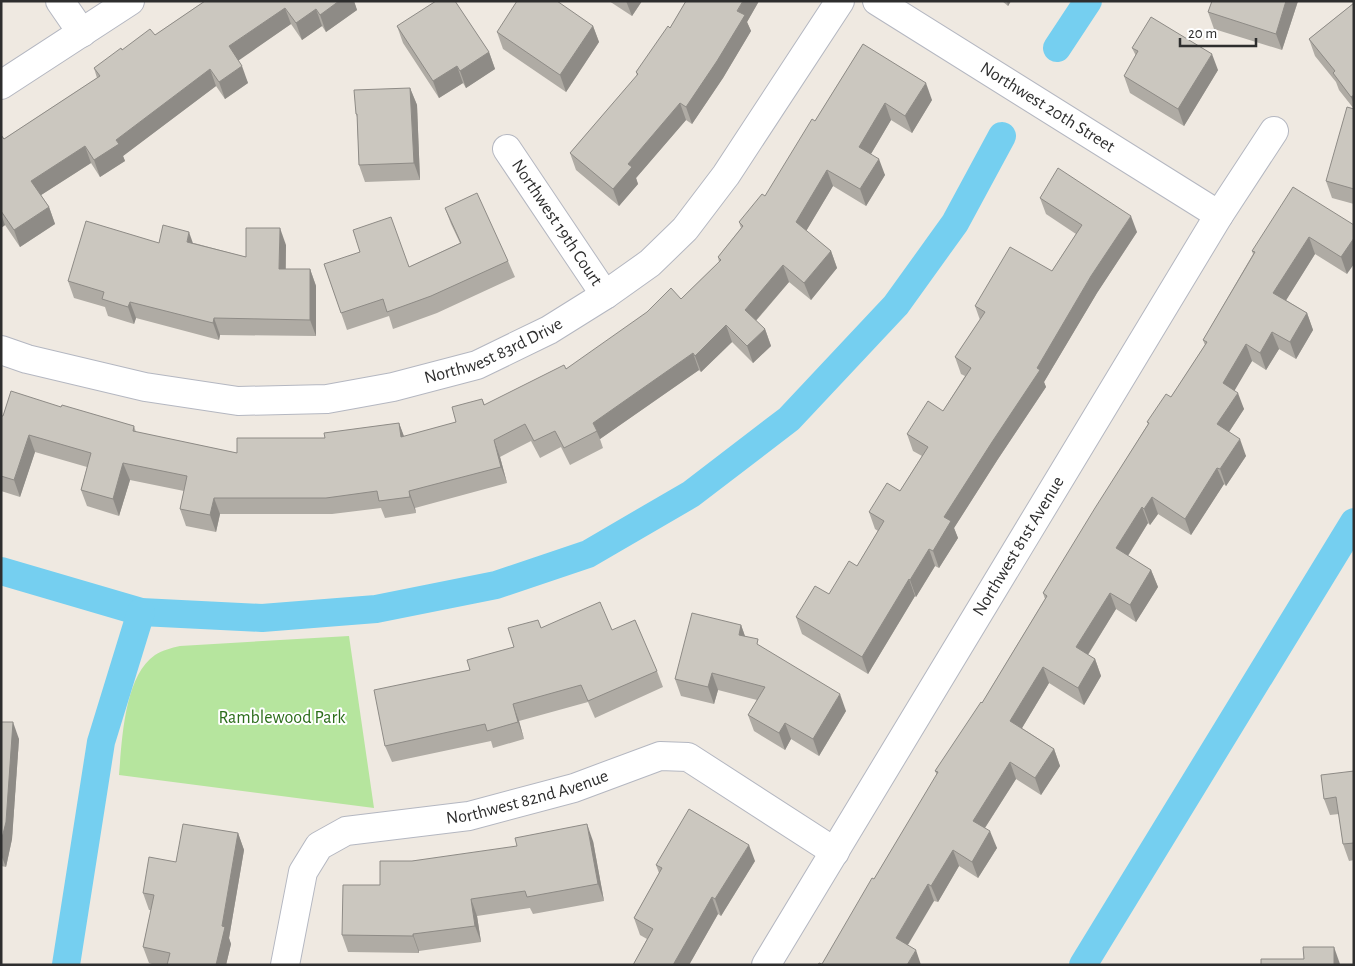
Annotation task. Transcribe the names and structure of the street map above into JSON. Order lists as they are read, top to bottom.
{
  "streets": {
    "street": [
      "Northwest 20th Street",
      "Northwest 19th Court",
      "Northwest 83rd Drive",
      "Northwest 81st Avenue",
      "Northwest 82nd Avenue"
    ]
  },
  "crossings": [
    ["Northwest 20th Street", "Northwest 81st Avenue"],
    ["Northwest 19th Court", "Northwest 83rd Drive"],
    ["Northwest 81st Avenue", "Northwest 82nd Avenue"]
  ],
  "parks": ["Ramblewood Park"],
  "scale_bar": "20 m"
}
